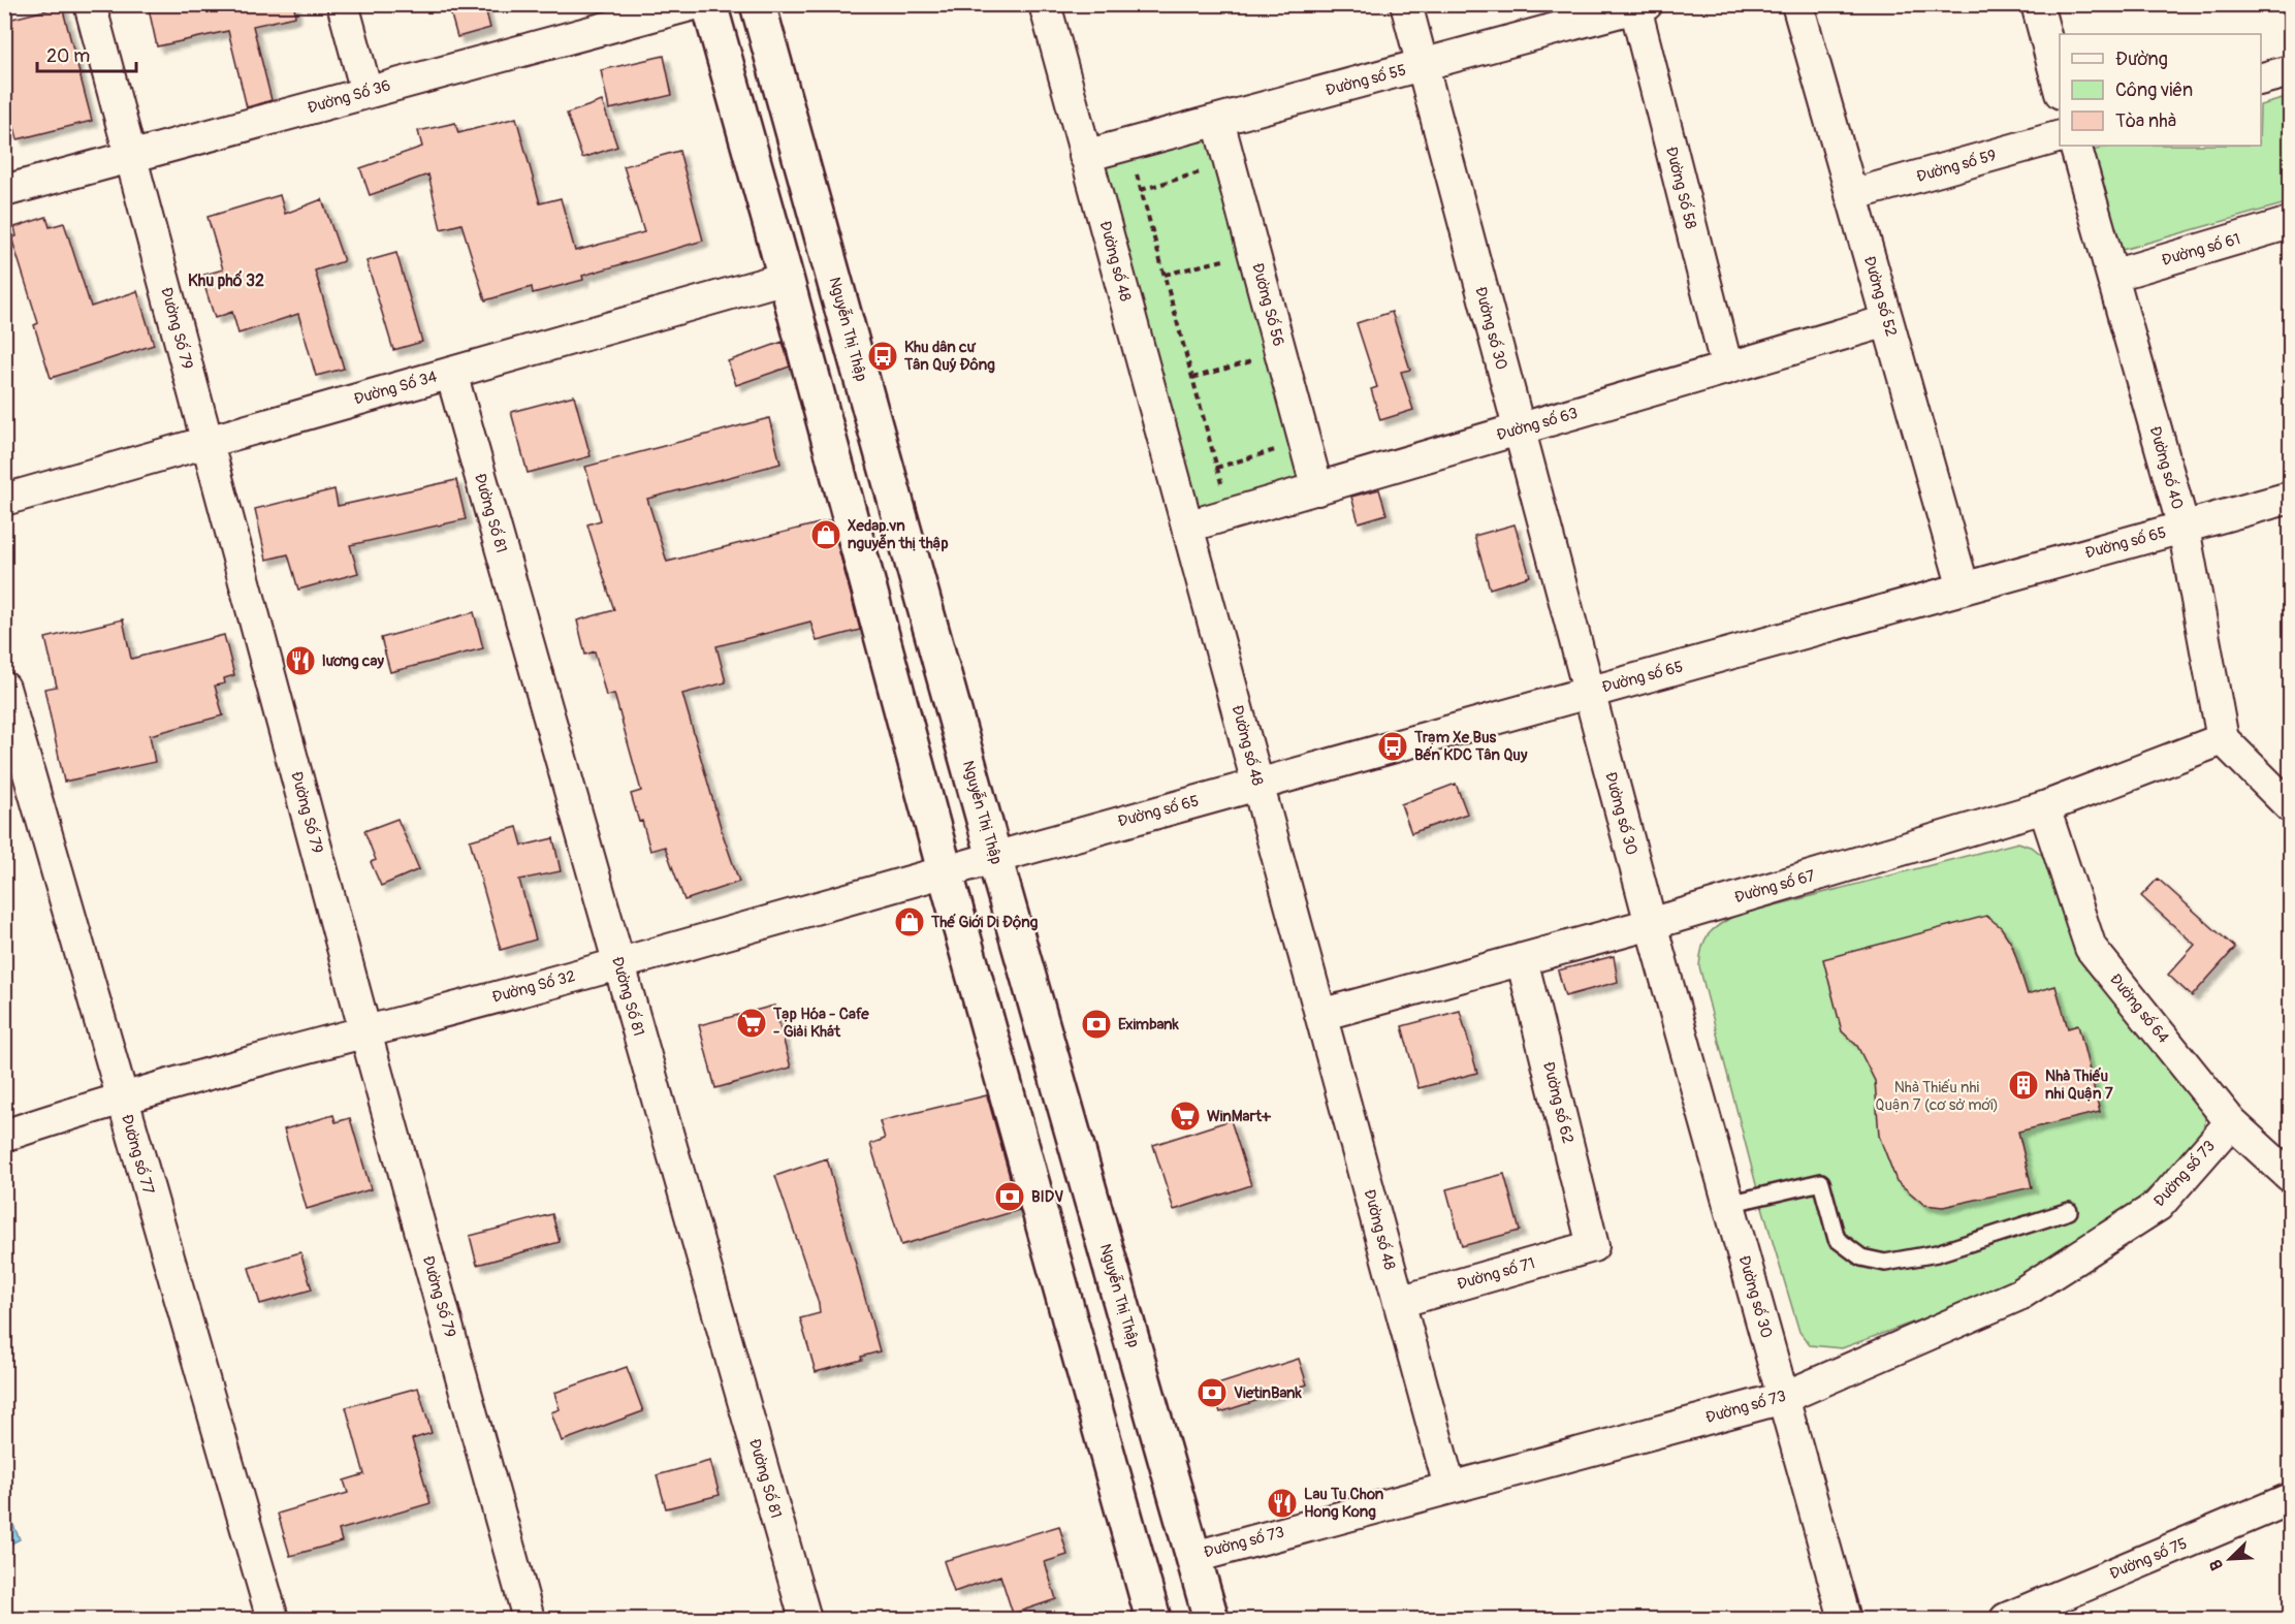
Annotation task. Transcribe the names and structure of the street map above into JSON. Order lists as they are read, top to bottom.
{
  "streets": {
    "main road": ["Nguyễn Thị Thập"],
    "street": [
      "Đường số 55",
      "Đường Số 36",
      "Đường số 59",
      "Đường Số 58",
      "Đường số 61",
      "Đường số 48",
      "Đường số 52",
      "Đường Số 56",
      "Đường Số 79",
      "Đường số 30",
      "Đường Số 34",
      "Đường số 63",
      "Đường số 40",
      "Đường Số 81",
      "Đường số 65",
      "Đường số 67",
      "Đường Số 32",
      "Đường số 64",
      "Đường số 62",
      "Đường số 77",
      "Đường số 73",
      "Đường số 71",
      "Đường số 75"
    ]
  },
  "crossings": [
    ["Đường số 55", "Đường Số 58"],
    ["Đường số 55", "Đường số 48"],
    ["Đường số 55", "Đường Số 56"],
    ["Đường số 55", "Đường số 30"],
    ["Đường Số 36", "Đường Số 79"],
    ["Đường số 59", "Đường số 52"],
    ["Đường Số 58", "Đường số 63"],
    ["Đường số 61", "Đường số 40"],
    ["Đường số 48", "Đường số 63"],
    ["Đường số 48", "Đường số 65"],
    ["Đường số 48", "Đường số 67"],
    ["Đường số 48", "Đường số 73"],
    ["Đường số 48", "Đường số 71"],
    ["Đường số 52", "Đường số 63"],
    ["Đường số 52", "Đường số 65"],
    ["Đường Số 56", "Đường số 63"],
    ["Đường Số 79", "Đường Số 34"],
    ["Đường Số 79", "Đường Số 32"],
    ["Đường số 30", "Đường số 63"],
    ["Đường số 30", "Đường số 65"],
    ["Đường số 30", "Đường số 67"],
    ["Đường số 30", "Đường số 73"],
    ["Nguyễn Thị Thập", "Đường số 65"],
    ["Nguyễn Thị Thập", "Đường số 73"],
    ["Đường Số 34", "Đường Số 81"],
    ["Đường số 40", "Đường số 65"],
    ["Đường số 40", "Đường số 67"],
    ["Đường Số 81", "Đường Số 32"],
    ["Đường số 65", "Đường Số 32"],
    ["Đường số 67", "Đường số 64"],
    ["Đường số 67", "Đường số 62"],
    ["Đường Số 32", "Đường số 77"],
    ["Đường số 64", "Đường số 73"],
    ["Đường số 62", "Đường số 71"]
  ],
  "districts": ["Khu phố 32"],
  "parks": ["Nhà Thiếu nhi Quận 7 (cơ sở mới)"],
  "places": {
    "bus stop": ["Khu dân cư Tân Quý Đông", "Trạm Xe Bus Bến KDC Tân Quy"],
    "shop": ["Xedap.vn nguyễn thị thập", "Thế Giới Di Động"],
    "restaurant": ["lương cay", "Lau Tu Chon Hong Kong"],
    "supermarket": ["Tạp Hóa - Cafe - Giải Khát", "WinMart+"],
    "bank": ["Eximbank", "BIDV", "VietinBank"],
    "building": ["Nhà Thiếu nhi Quận 7"]
  },
  "legend": ["Đường", "Công viên", "Tòa nhà"],
  "scale_bar": "20 m",
  "north": "bottom left"
}
